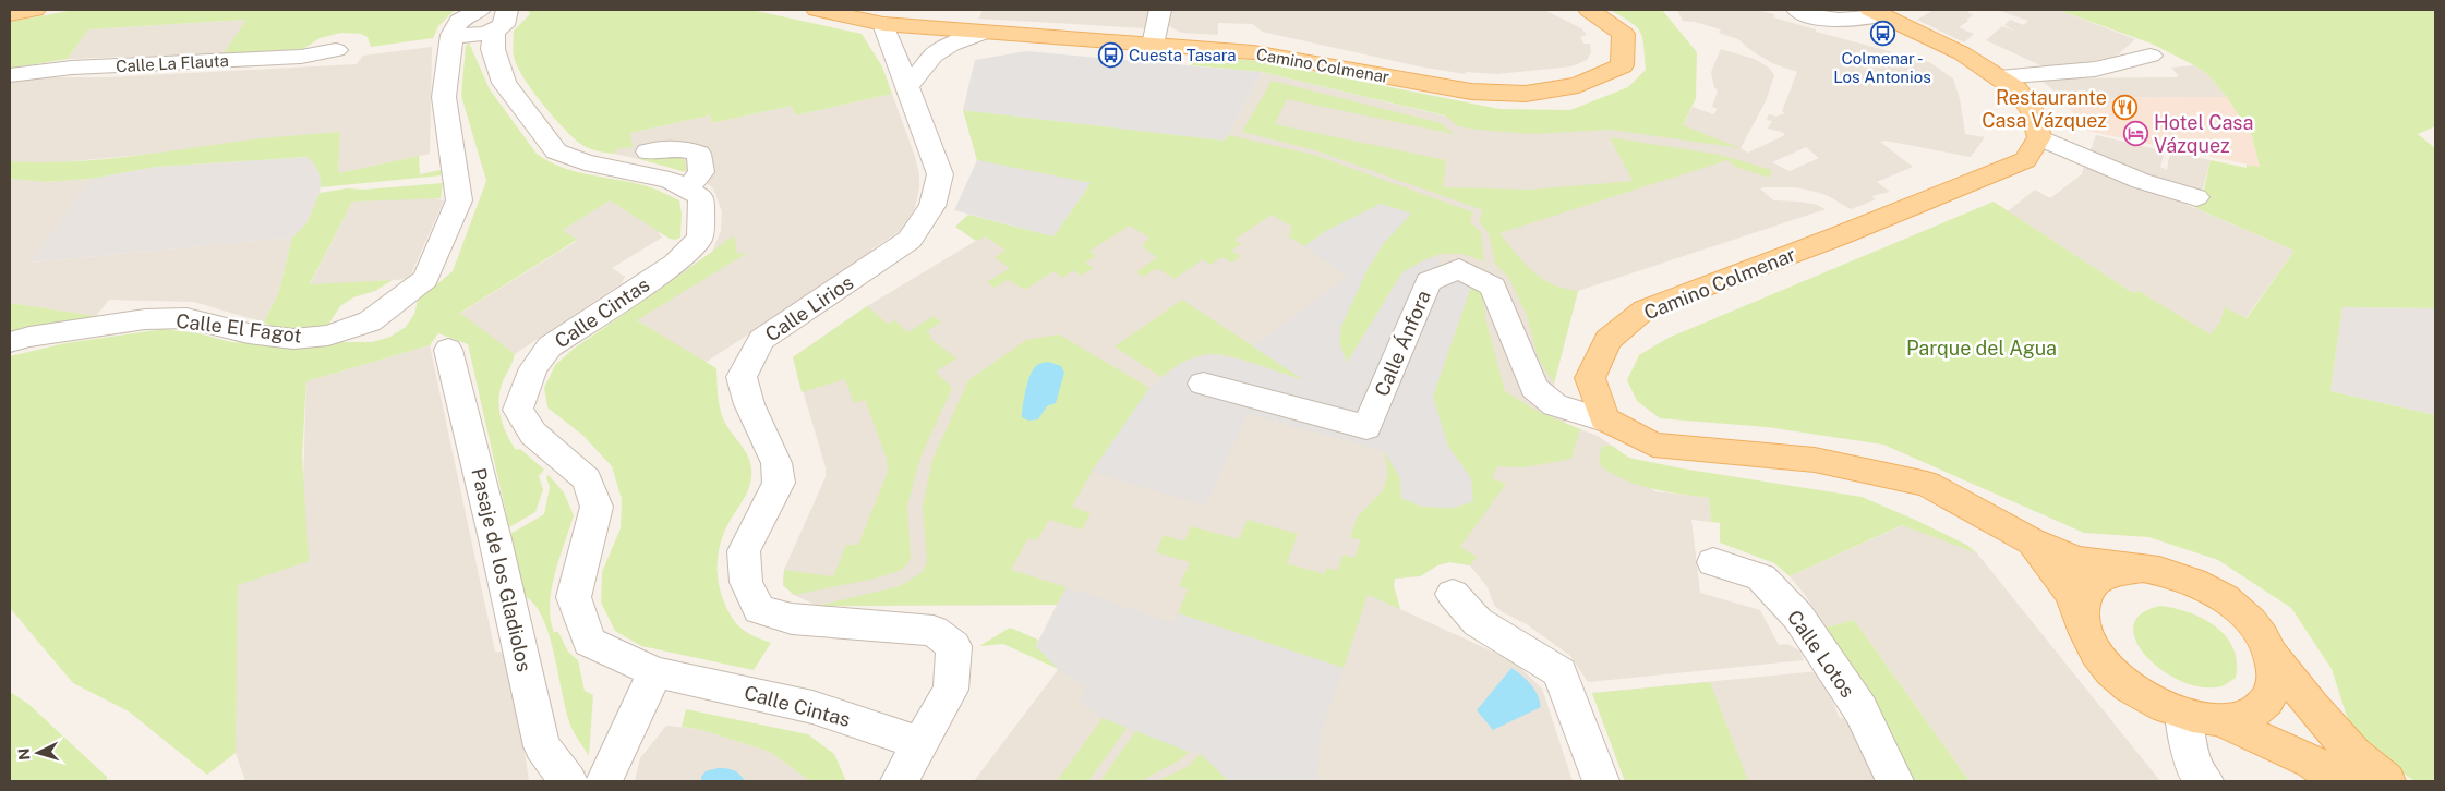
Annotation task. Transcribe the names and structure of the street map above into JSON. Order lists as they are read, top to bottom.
{
  "streets": {
    "main road": ["Camino Colmenar"],
    "street": [
      "Calle La Flauta",
      "Calle Lirios",
      "Calle Cintas",
      "Calle El Fagot",
      "Calle Ánfora",
      "Pasaje de los Gladiolos",
      "Calle Lotos"
    ]
  },
  "crossings": [
    ["Camino Colmenar", "Calle Lirios"],
    ["Camino Colmenar", "Calle Ánfora"],
    ["Calle Lirios", "Calle Cintas"],
    ["Calle Cintas", "Calle El Fagot"]
  ],
  "parks": ["Parque del Agua"],
  "places": {
    "bus stop": ["Colmenar - Los Antonios", "Cuesta Tasara"],
    "restaurant": ["Restaurante Casa Vázquez"],
    "hotel": ["Hotel Casa Vázquez"]
  },
  "north": "left"
}
